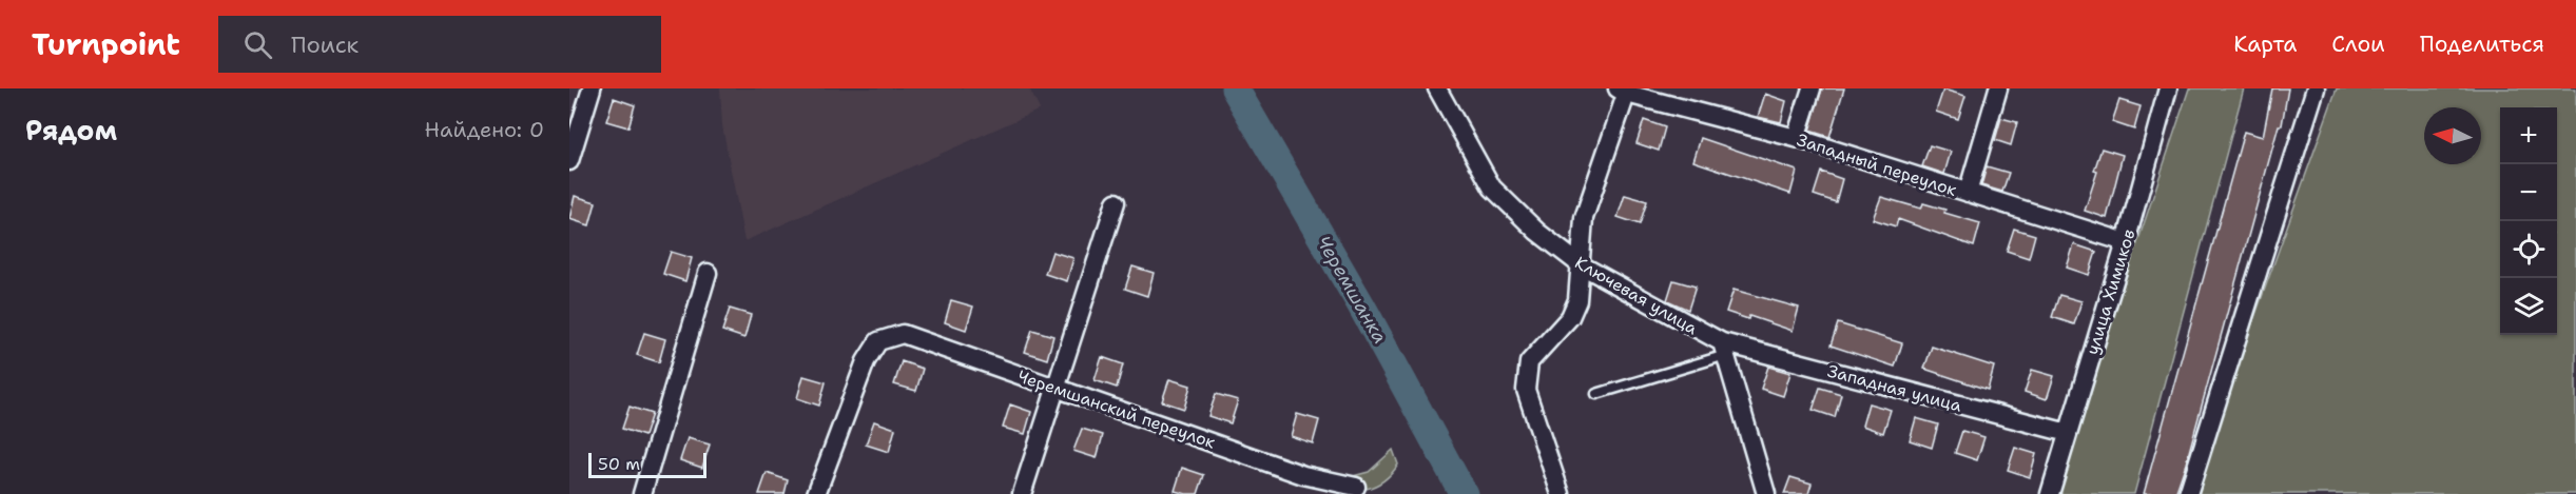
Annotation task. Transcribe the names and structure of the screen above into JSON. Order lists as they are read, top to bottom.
{
  "streets": {
    "street": [
      "Западный переулок",
      "улица Химиков",
      "Ключевая улица",
      "Западная улица",
      "Черемшанский переулок"
    ]
  },
  "crossings": [
    ["Западный переулок", "улица Химиков"],
    ["улица Химиков", "Западная улица"],
    ["Ключевая улица", "Западная улица"]
  ],
  "water": ["Черемшанка"],
  "scale_bar": "50 m",
  "north": "left",
  "page": {
    "header": "Turnpoint",
    "search": "Поиск",
    "nav": ["Карта", "Слои", "Поделиться"],
    "heading": ["Рядом", "Найдено: 0"],
    "map_buttons": ["+", "−"],
    "scale": "50 m"
  }
}
